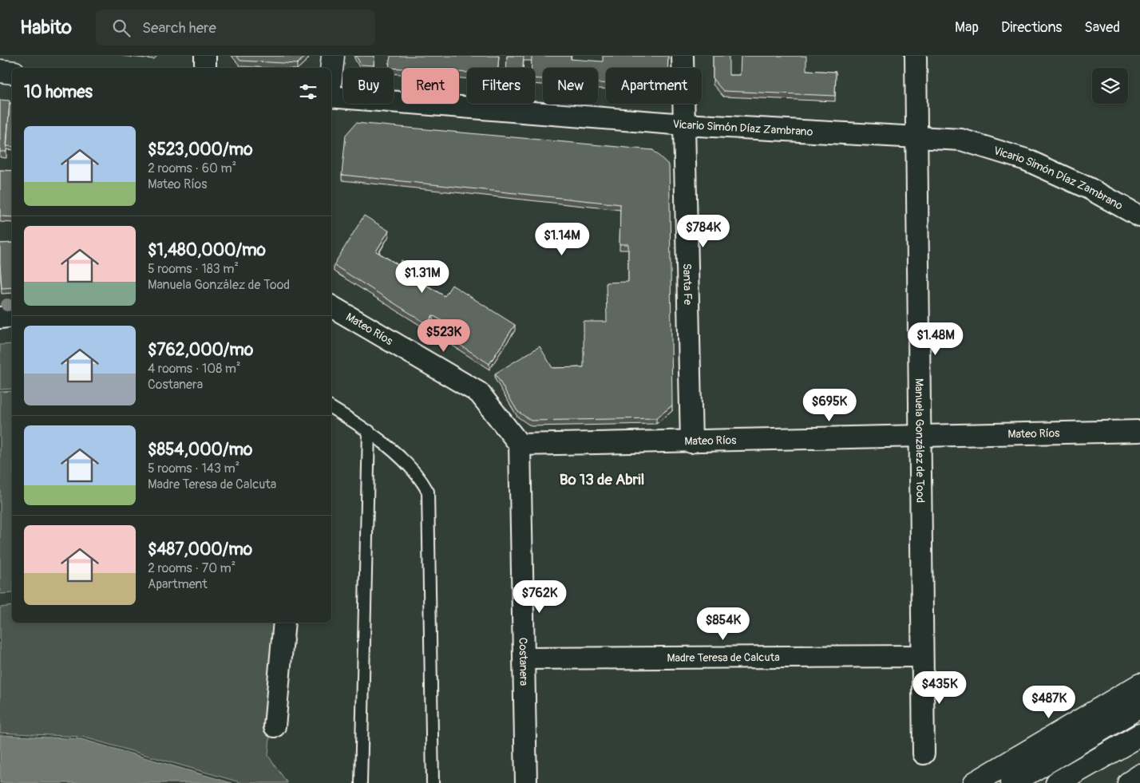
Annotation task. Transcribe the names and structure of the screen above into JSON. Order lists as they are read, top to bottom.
{
  "streets": {
    "street": [
      "Vicario Simón Díaz Zambrano",
      "Santa Fe",
      "Mateo Ríos",
      "Manuela González de Tood",
      "Madre Teresa de Calcuta",
      "Costanera"
    ]
  },
  "crossings": [
    ["Vicario Simón Díaz Zambrano", "Santa Fe"],
    ["Vicario Simón Díaz Zambrano", "Manuela González de Tood"],
    ["Santa Fe", "Mateo Ríos"],
    ["Mateo Ríos", "Manuela González de Tood"],
    ["Mateo Ríos", "Costanera"],
    ["Manuela González de Tood", "Madre Teresa de Calcuta"],
    ["Madre Teresa de Calcuta", "Costanera"]
  ],
  "districts": ["Bº 13 de Abril"],
  "page": {
    "header": "Habito",
    "search": "Search here",
    "nav": ["Map", "Directions", "Saved"],
    "chip": [
      "Buy",
      "Rent",
      "Filters",
      "New",
      "Apartment"
    ],
    "heading": "10 homes",
    "list": [
      {
        "name": "$523,000/mo",
        "note": "2 rooms · 60 m² · Mateo Ríos"
      },
      {
        "name": "$1,480,000/mo",
        "note": "5 rooms · 183 m² · Manuela González de Tood"
      },
      {
        "name": "$762,000/mo",
        "note": "4 rooms · 108 m² · Costanera"
      },
      {
        "name": "$854,000/mo",
        "note": "5 rooms · 143 m² · Madre Teresa de Calcuta"
      },
      {
        "name": "$487,000/mo",
        "note": "2 rooms · 70 m² · Apartment"
      }
    ],
    "price": [
      "$784K",
      "$1.14M",
      "$1.31M",
      "$523K",
      "$1.48M",
      "$695K",
      "$762K",
      "$854K",
      "$435K",
      "$487K"
    ]
  }
}
